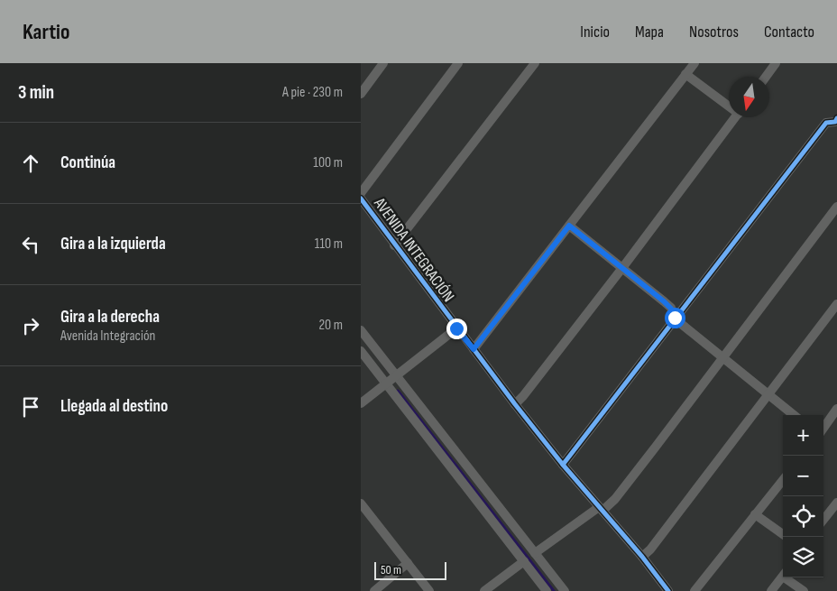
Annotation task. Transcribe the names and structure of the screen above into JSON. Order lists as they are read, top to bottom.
{
  "streets": {
    "street": ["AVENIDA INTEGRACIÓN"]
  },
  "scale_bar": "50 m",
  "north": "bottom",
  "page": {
    "header": "Kartio",
    "nav": [
      "Inicio",
      "Mapa",
      "Nosotros",
      "Contacto"
    ],
    "heading": ["3 min", "A pie · 230 m"],
    "list": [
      ["Continúa", "100 m"],
      ["Gira a la izquierda", "110 m"],
      ["Gira a la derecha", "Avenida Integración", "20 m"],
      "Llegada al destino"
    ],
    "map_buttons": ["+", "−"],
    "scale": "50 m"
  }
}
